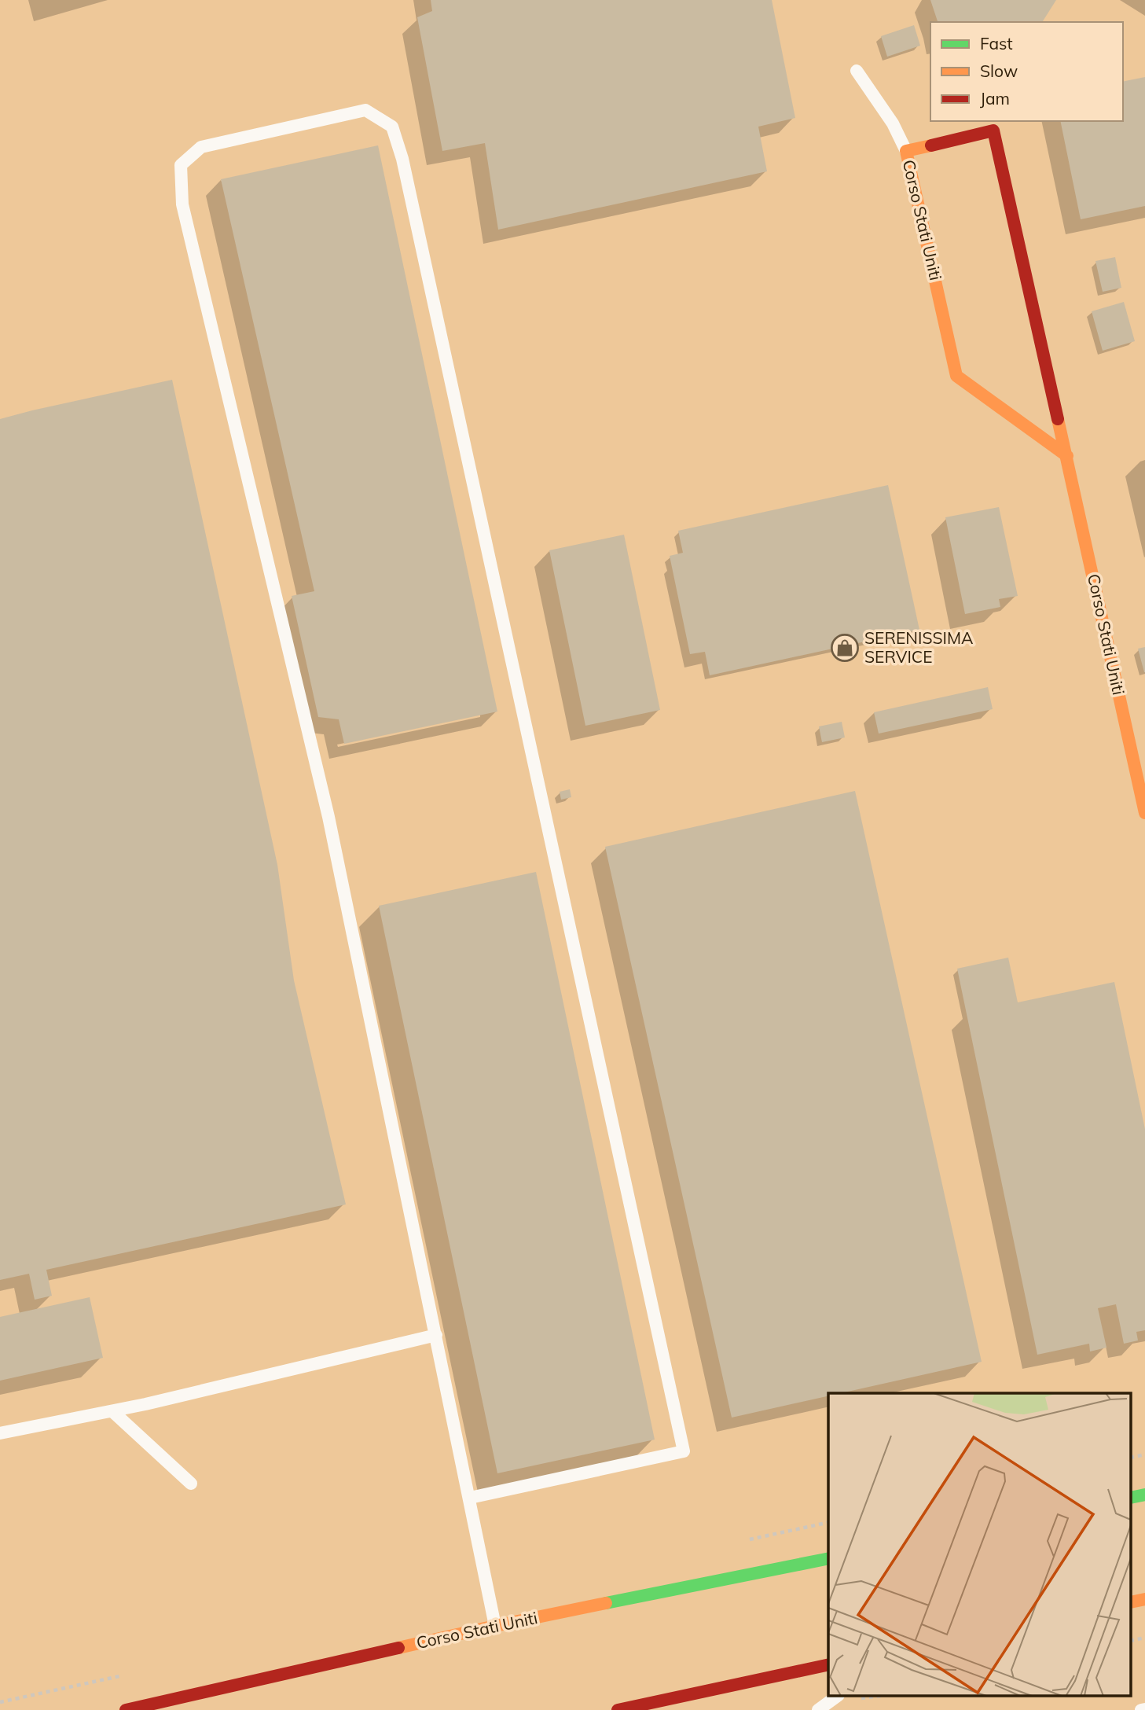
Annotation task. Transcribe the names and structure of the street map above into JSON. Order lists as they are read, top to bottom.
{
  "streets": {
    "street": ["Corso Stati Uniti"]
  },
  "places": {
    "shop": ["SERENISSIMA SERVICE"]
  },
  "legend": ["Fast", "Slow", "Jam"]
}
